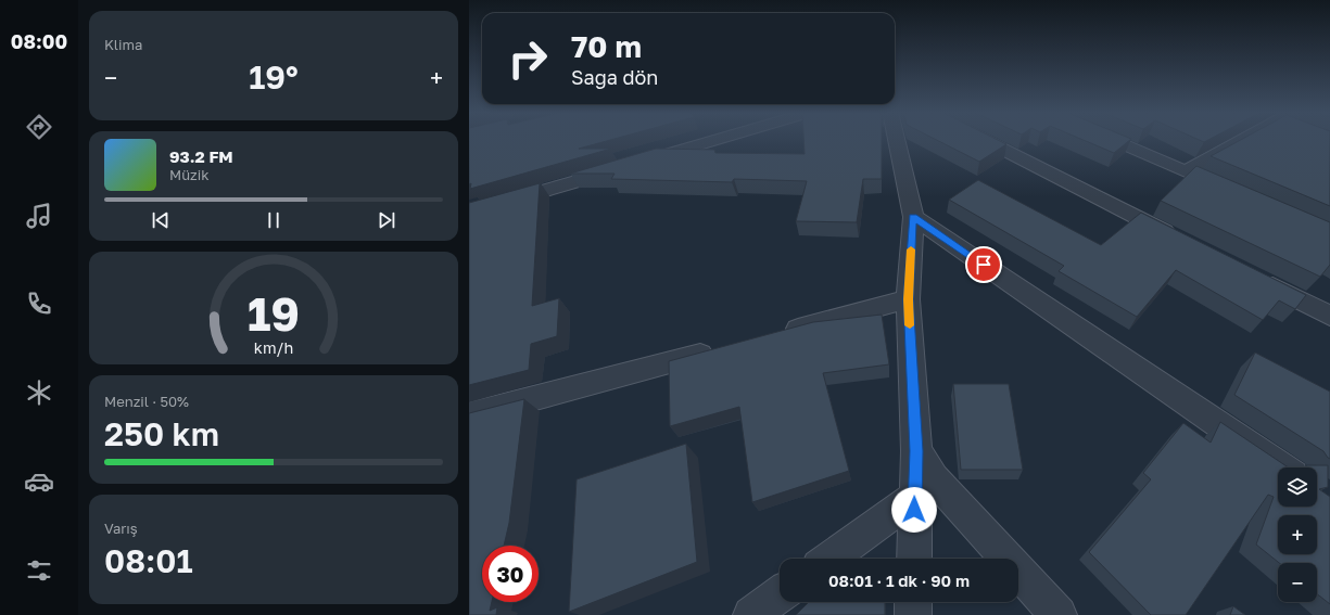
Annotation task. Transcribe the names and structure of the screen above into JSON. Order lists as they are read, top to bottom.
{
  "page": {
    "tabs": "08:00",
    "tile": [
      "Klima",
      ["Menzil · 50%", "250 km"],
      ["Varış", "08:01"]
    ],
    "turn": ["70 m", "Sağa dön"],
    "heat": ["−", "19°", "+"],
    "song": ["93.2 FM", "Müzik"],
    "map_buttons": ["+", "−"],
    "limit": "30",
    "trip": "08:01 · 1 dk · 90 m",
    "gauge": ["19", "km/h"]
  }
}
